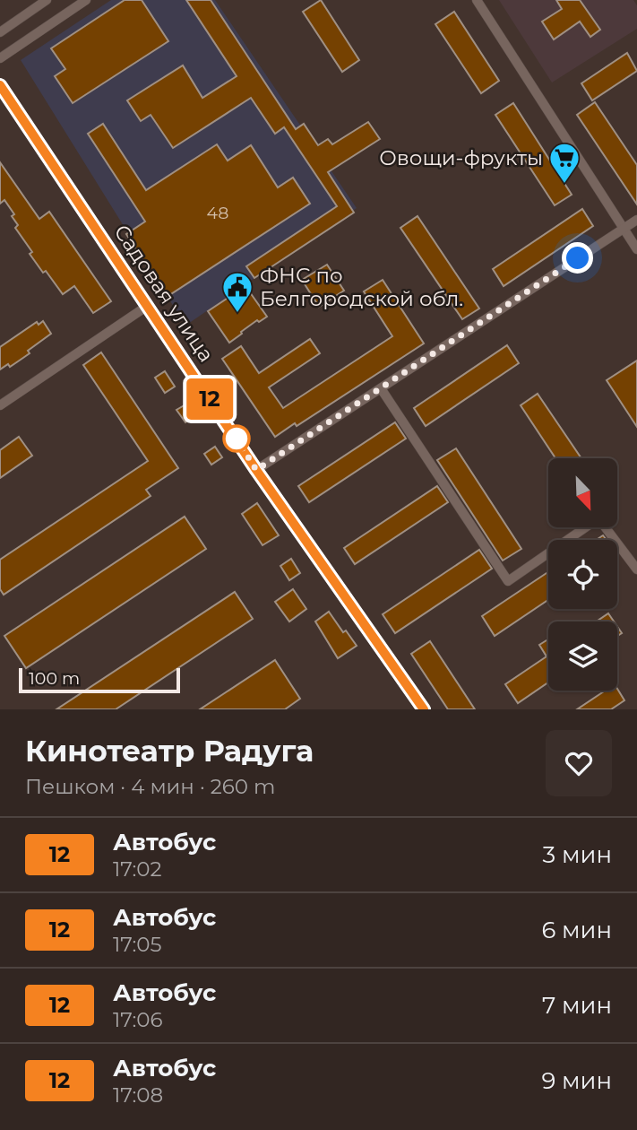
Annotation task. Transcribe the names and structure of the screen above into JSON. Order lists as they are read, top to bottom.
{
  "streets": {
    "main road": ["Садовая улица"]
  },
  "places": {
    "supermarket": ["Овощи-фрукты"],
    "public building": ["ФНС по Белгородской обл."]
  },
  "lines": ["bus line 12"],
  "house_numbers": ["48"],
  "scale_bar": "100 m",
  "north": "bottom right",
  "page": {
    "on_map": "12",
    "scale": "100 m",
    "heading": ["Кинотеатр Радуга", "Пешком · 4 мин · 260 m"],
    "list": [
      {
        "mark": "12",
        "name": "Автобус",
        "note": "17:02",
        "value": "3 мин"
      },
      {
        "mark": "12",
        "name": "Автобус",
        "note": "17:05",
        "value": "6 мин"
      },
      {
        "mark": "12",
        "name": "Автобус",
        "note": "17:06",
        "value": "7 мин"
      },
      {
        "mark": "12",
        "name": "Автобус",
        "note": "17:08",
        "value": "9 мин"
      }
    ]
  }
}
